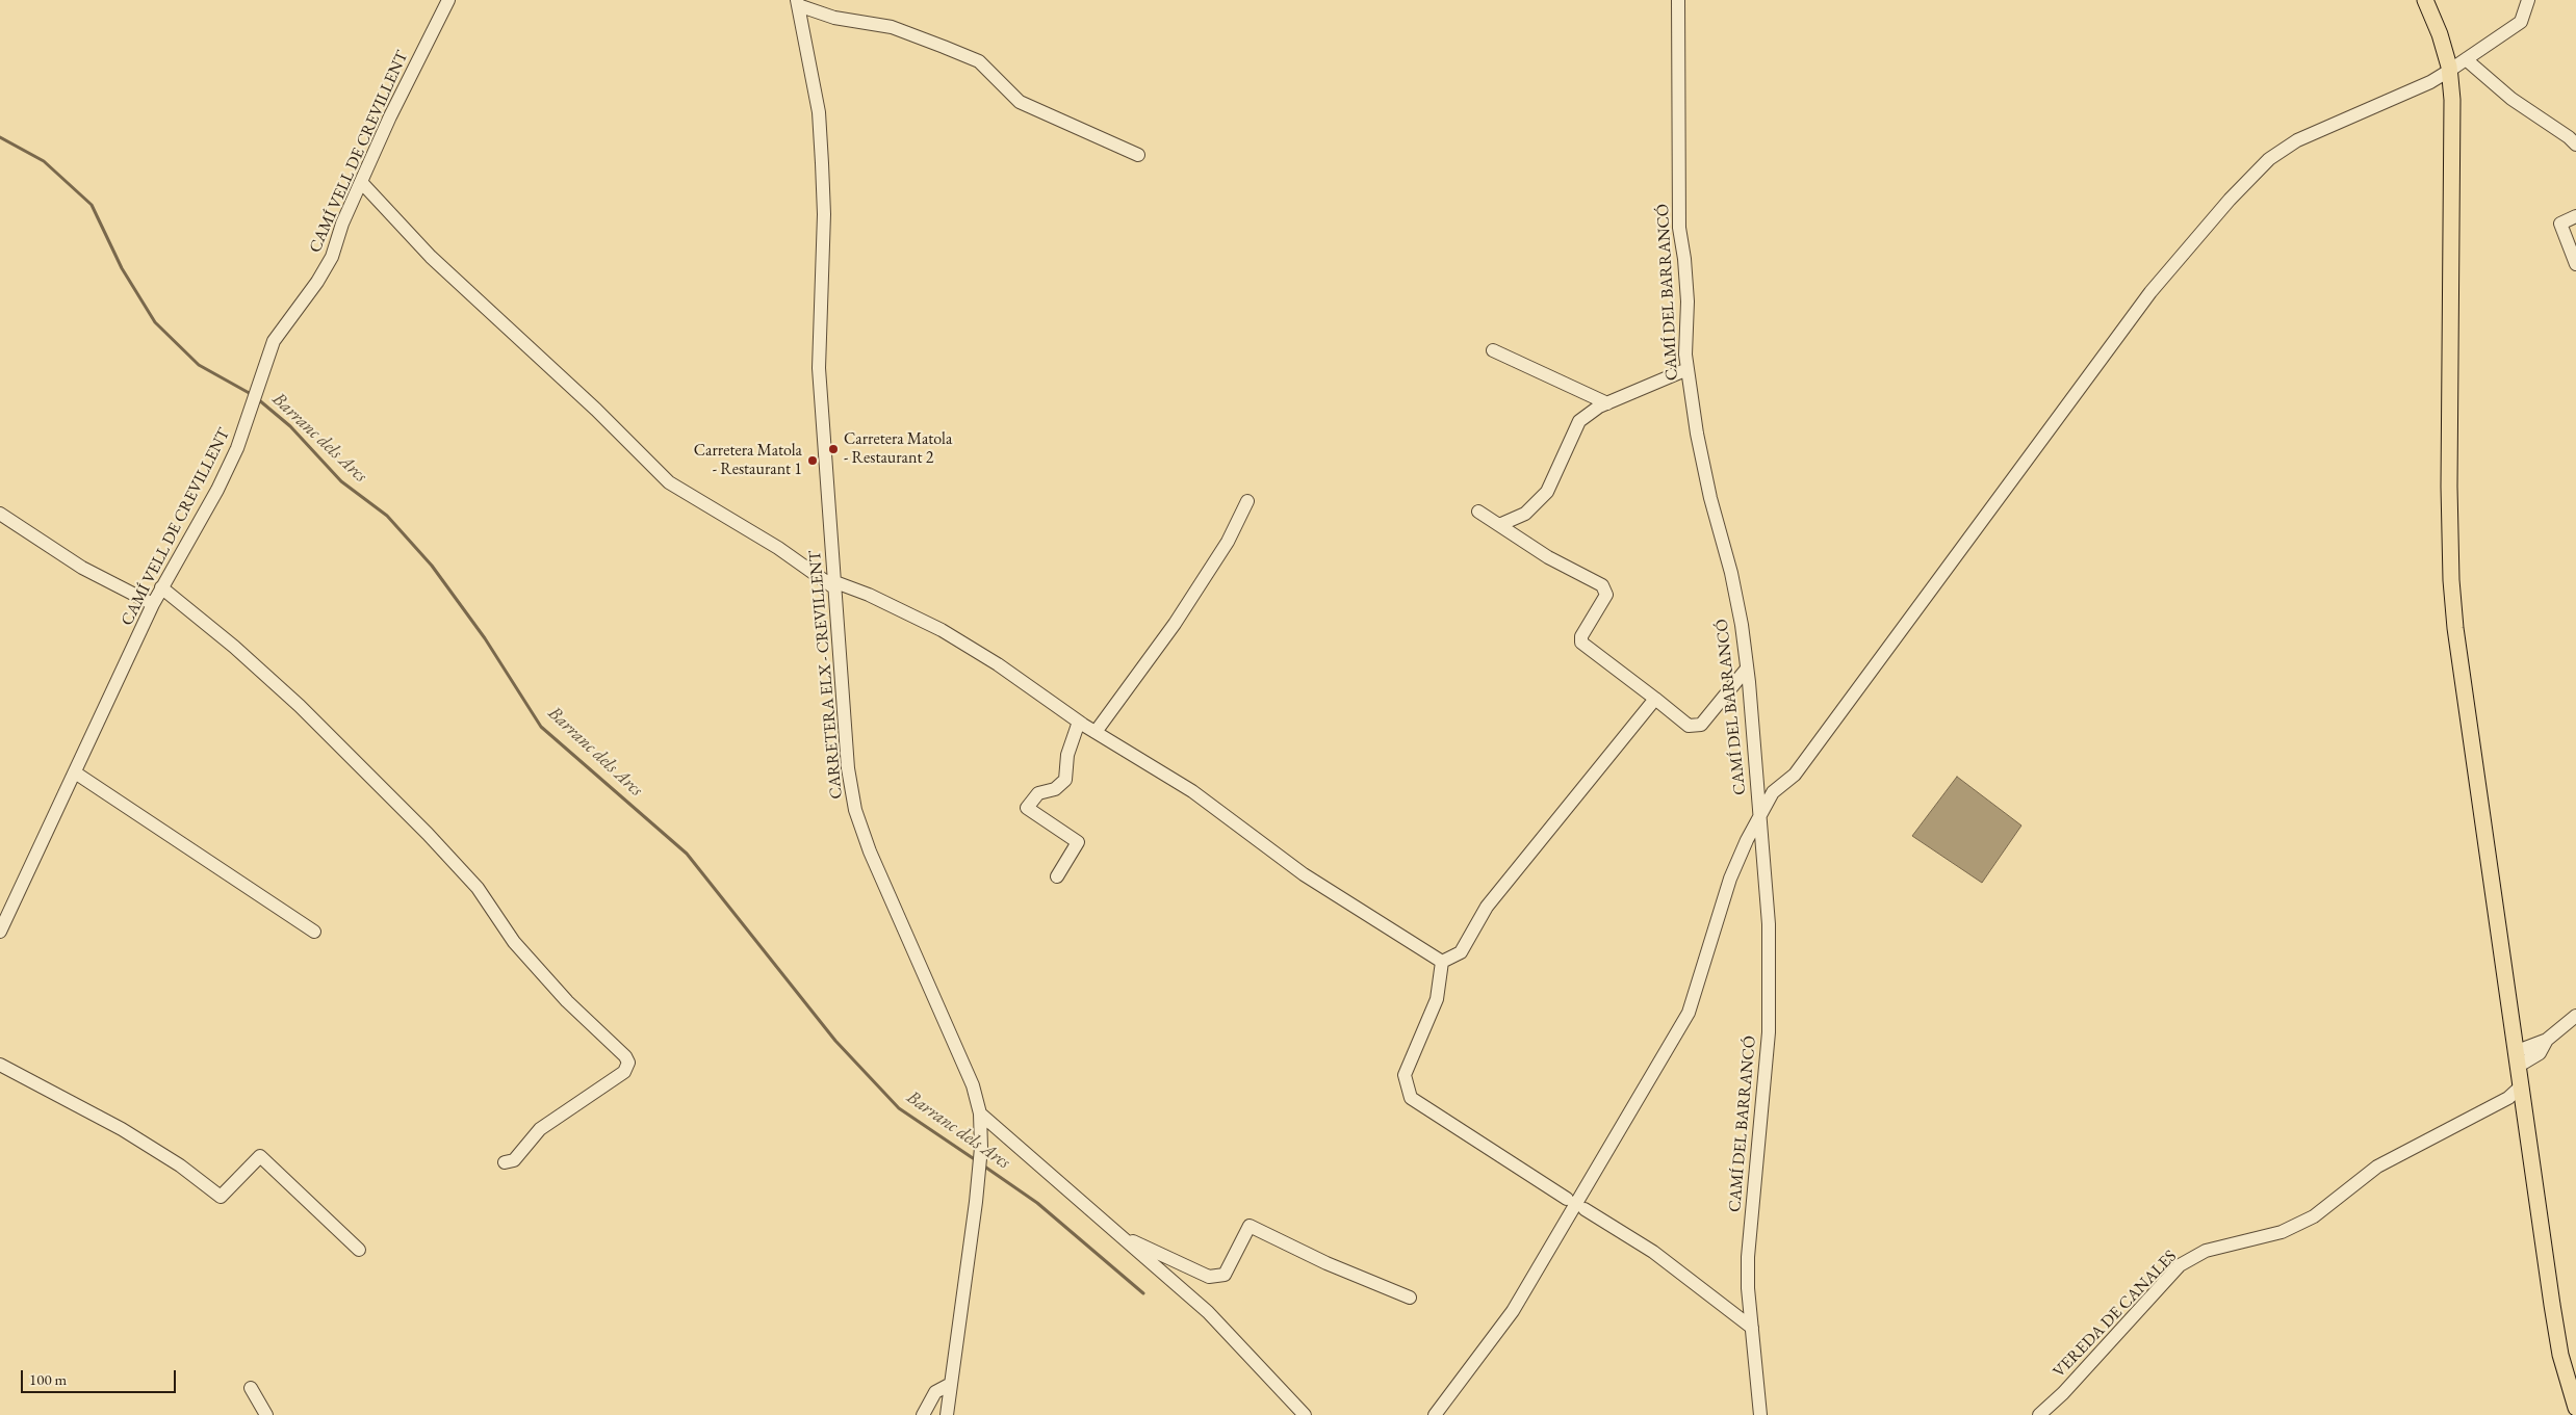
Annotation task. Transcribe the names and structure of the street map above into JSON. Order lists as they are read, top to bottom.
{
  "streets": {
    "street": [
      "CAMÍ VELL DE CREVILLENT",
      "CAMÍ DEL BARRANCÓ",
      "CARRETERA ELX - CREVILLENT",
      "VEREDA DE CANALES"
    ]
  },
  "water": ["Barranc dels Arcs"],
  "places": ["Carretera Matola - Restaurant 2", "Carretera Matola - Restaurant 1"],
  "scale_bar": "100 m"
}
